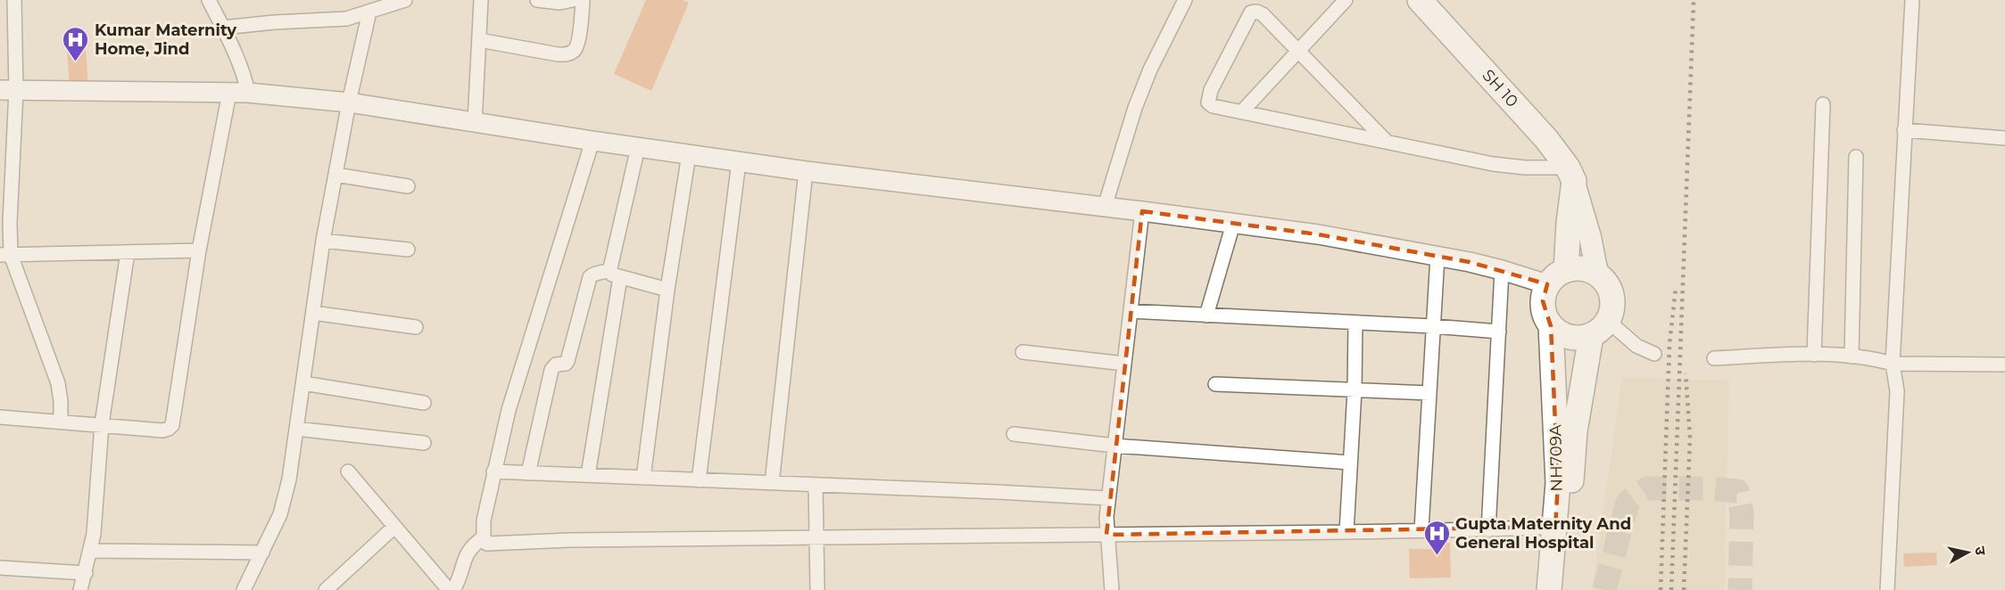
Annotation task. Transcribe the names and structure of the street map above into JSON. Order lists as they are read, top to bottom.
{
  "streets": {
    "highway": ["SH 10", "NH709A"]
  },
  "crossings": [
    ["SH 10", "NH709A"]
  ],
  "places": {
    "hospital": ["Kumar Maternity Home, Jind", "Gupta Maternity And General Hospital"]
  },
  "north": "right"
}
